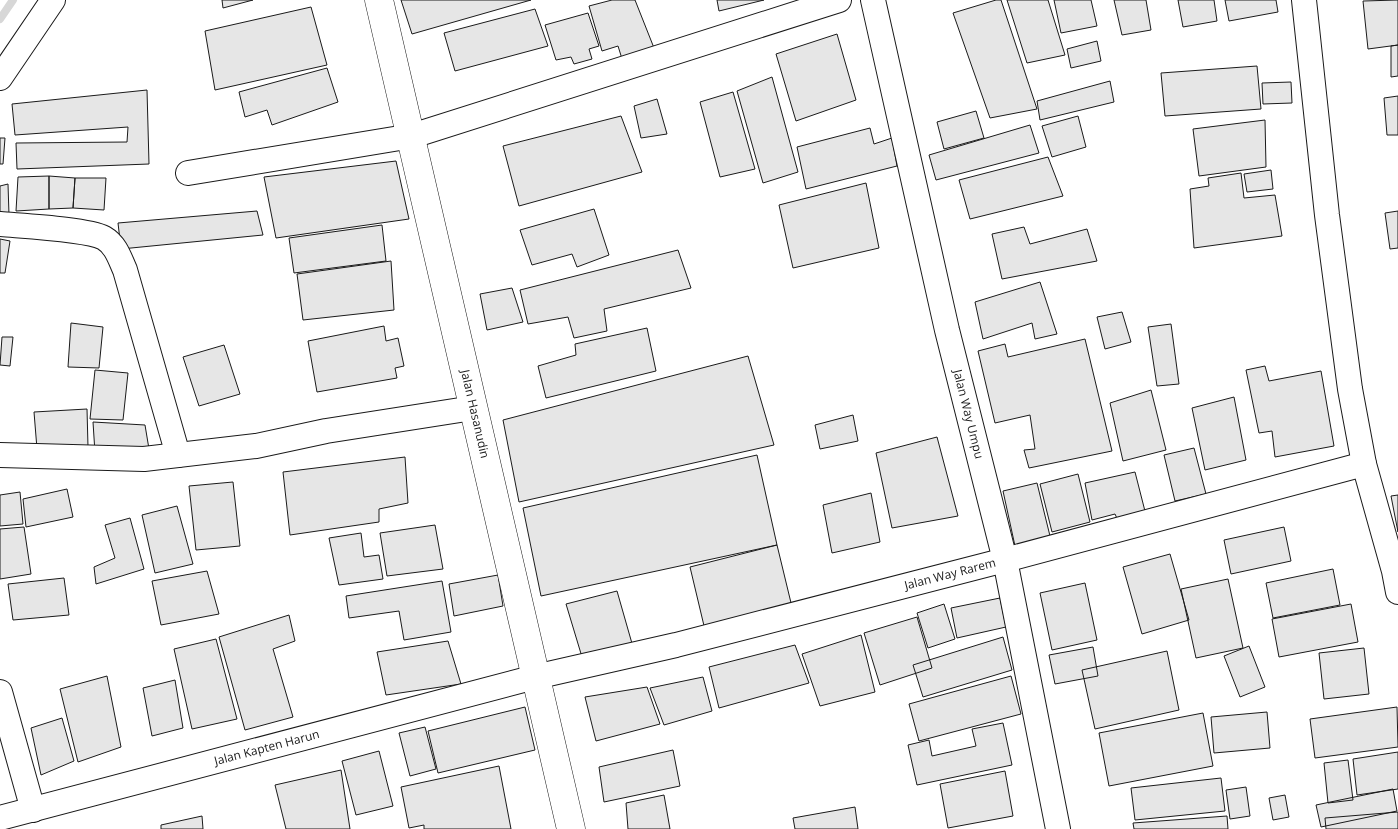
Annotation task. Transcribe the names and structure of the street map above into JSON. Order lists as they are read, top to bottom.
{
  "streets": {
    "main road": ["Jalan Hasanudin"],
    "street": ["Jalan Way Umpu", "Jalan Way Rarem", "Jalan Kapten Harun"]
  },
  "crossings": [
    ["Jalan Way Umpu", "Jalan Way Rarem"],
    ["Jalan Hasanudin", "Jalan Way Rarem"],
    ["Jalan Hasanudin", "Jalan Kapten Harun"],
    ["Jalan Way Rarem", "Jalan Kapten Harun"]
  ]
}
